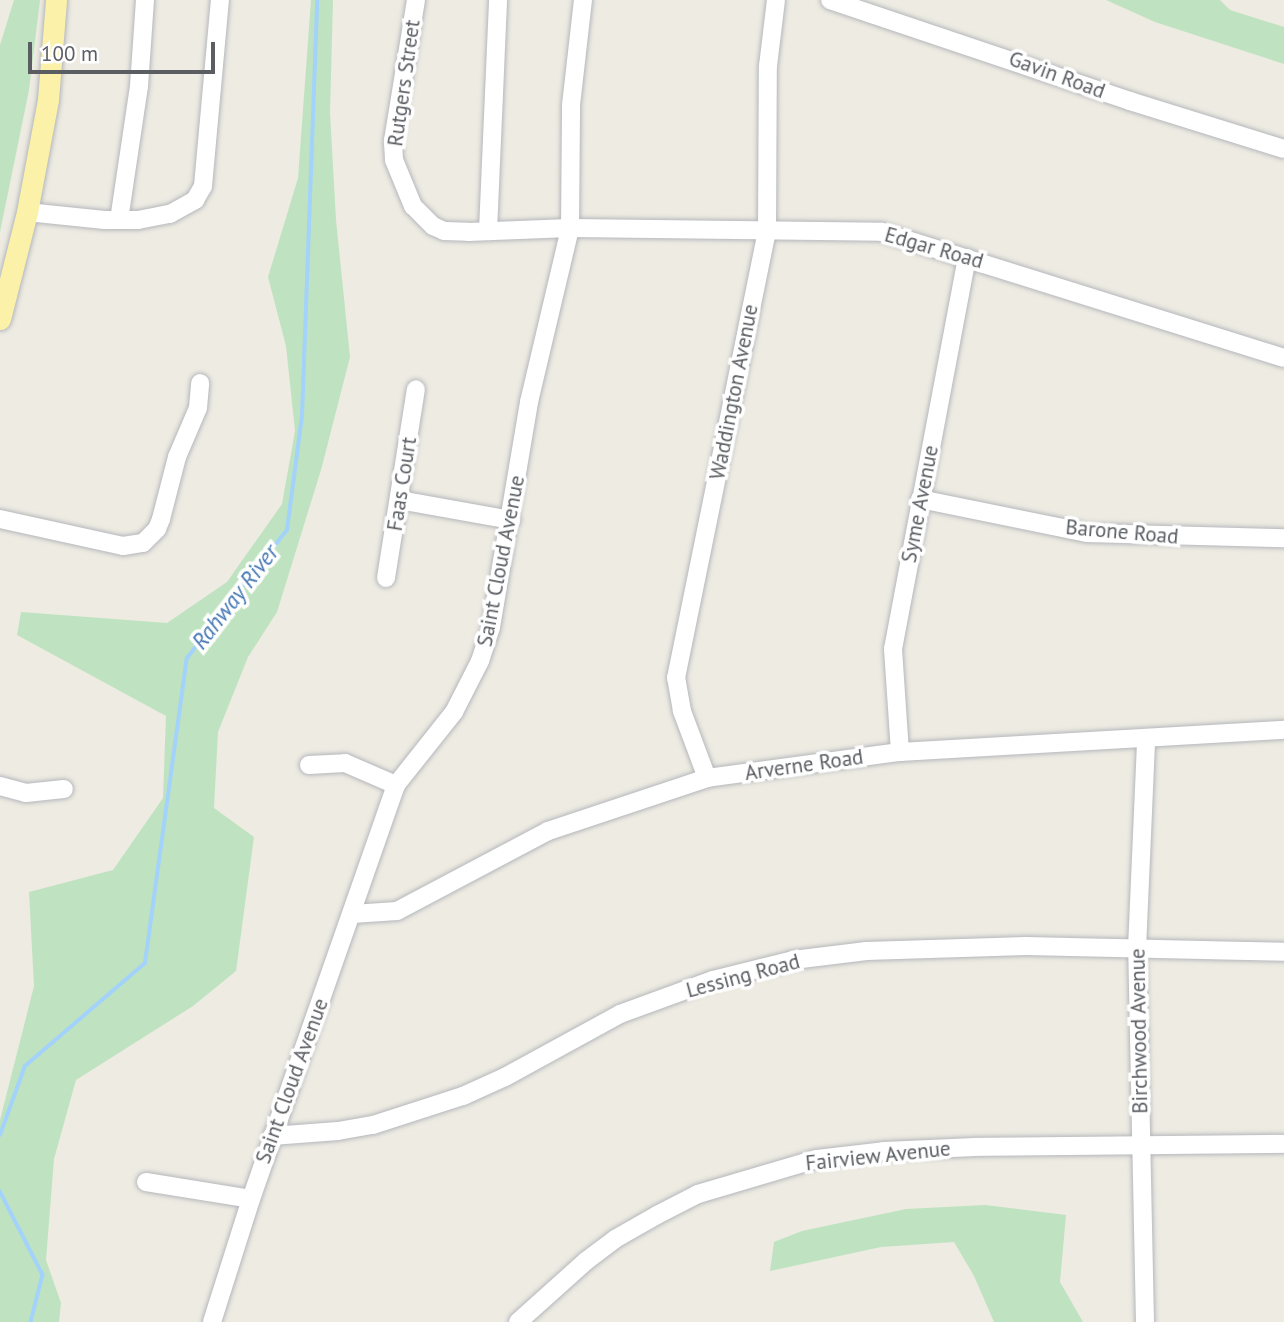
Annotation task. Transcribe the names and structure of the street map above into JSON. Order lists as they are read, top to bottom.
{
  "streets": {
    "street": [
      "Gavin Road",
      "Rutgers Street",
      "Edgar Road",
      "Waddington Avenue",
      "Faas Court",
      "Syme Avenue",
      "Barone Road",
      "Saint Cloud Avenue",
      "Arverne Road",
      "Lessing Road",
      "Birchwood Avenue",
      "Fairview Avenue"
    ]
  },
  "crossings": [
    ["Rutgers Street", "Edgar Road"],
    ["Rutgers Street", "Saint Cloud Avenue"],
    ["Edgar Road", "Waddington Avenue"],
    ["Edgar Road", "Syme Avenue"],
    ["Edgar Road", "Saint Cloud Avenue"],
    ["Waddington Avenue", "Arverne Road"],
    ["Syme Avenue", "Barone Road"],
    ["Syme Avenue", "Arverne Road"],
    ["Saint Cloud Avenue", "Arverne Road"],
    ["Saint Cloud Avenue", "Lessing Road"],
    ["Arverne Road", "Birchwood Avenue"],
    ["Lessing Road", "Birchwood Avenue"],
    ["Birchwood Avenue", "Fairview Avenue"]
  ],
  "water": ["Rahway River"],
  "scale_bar": "100 m"
}
